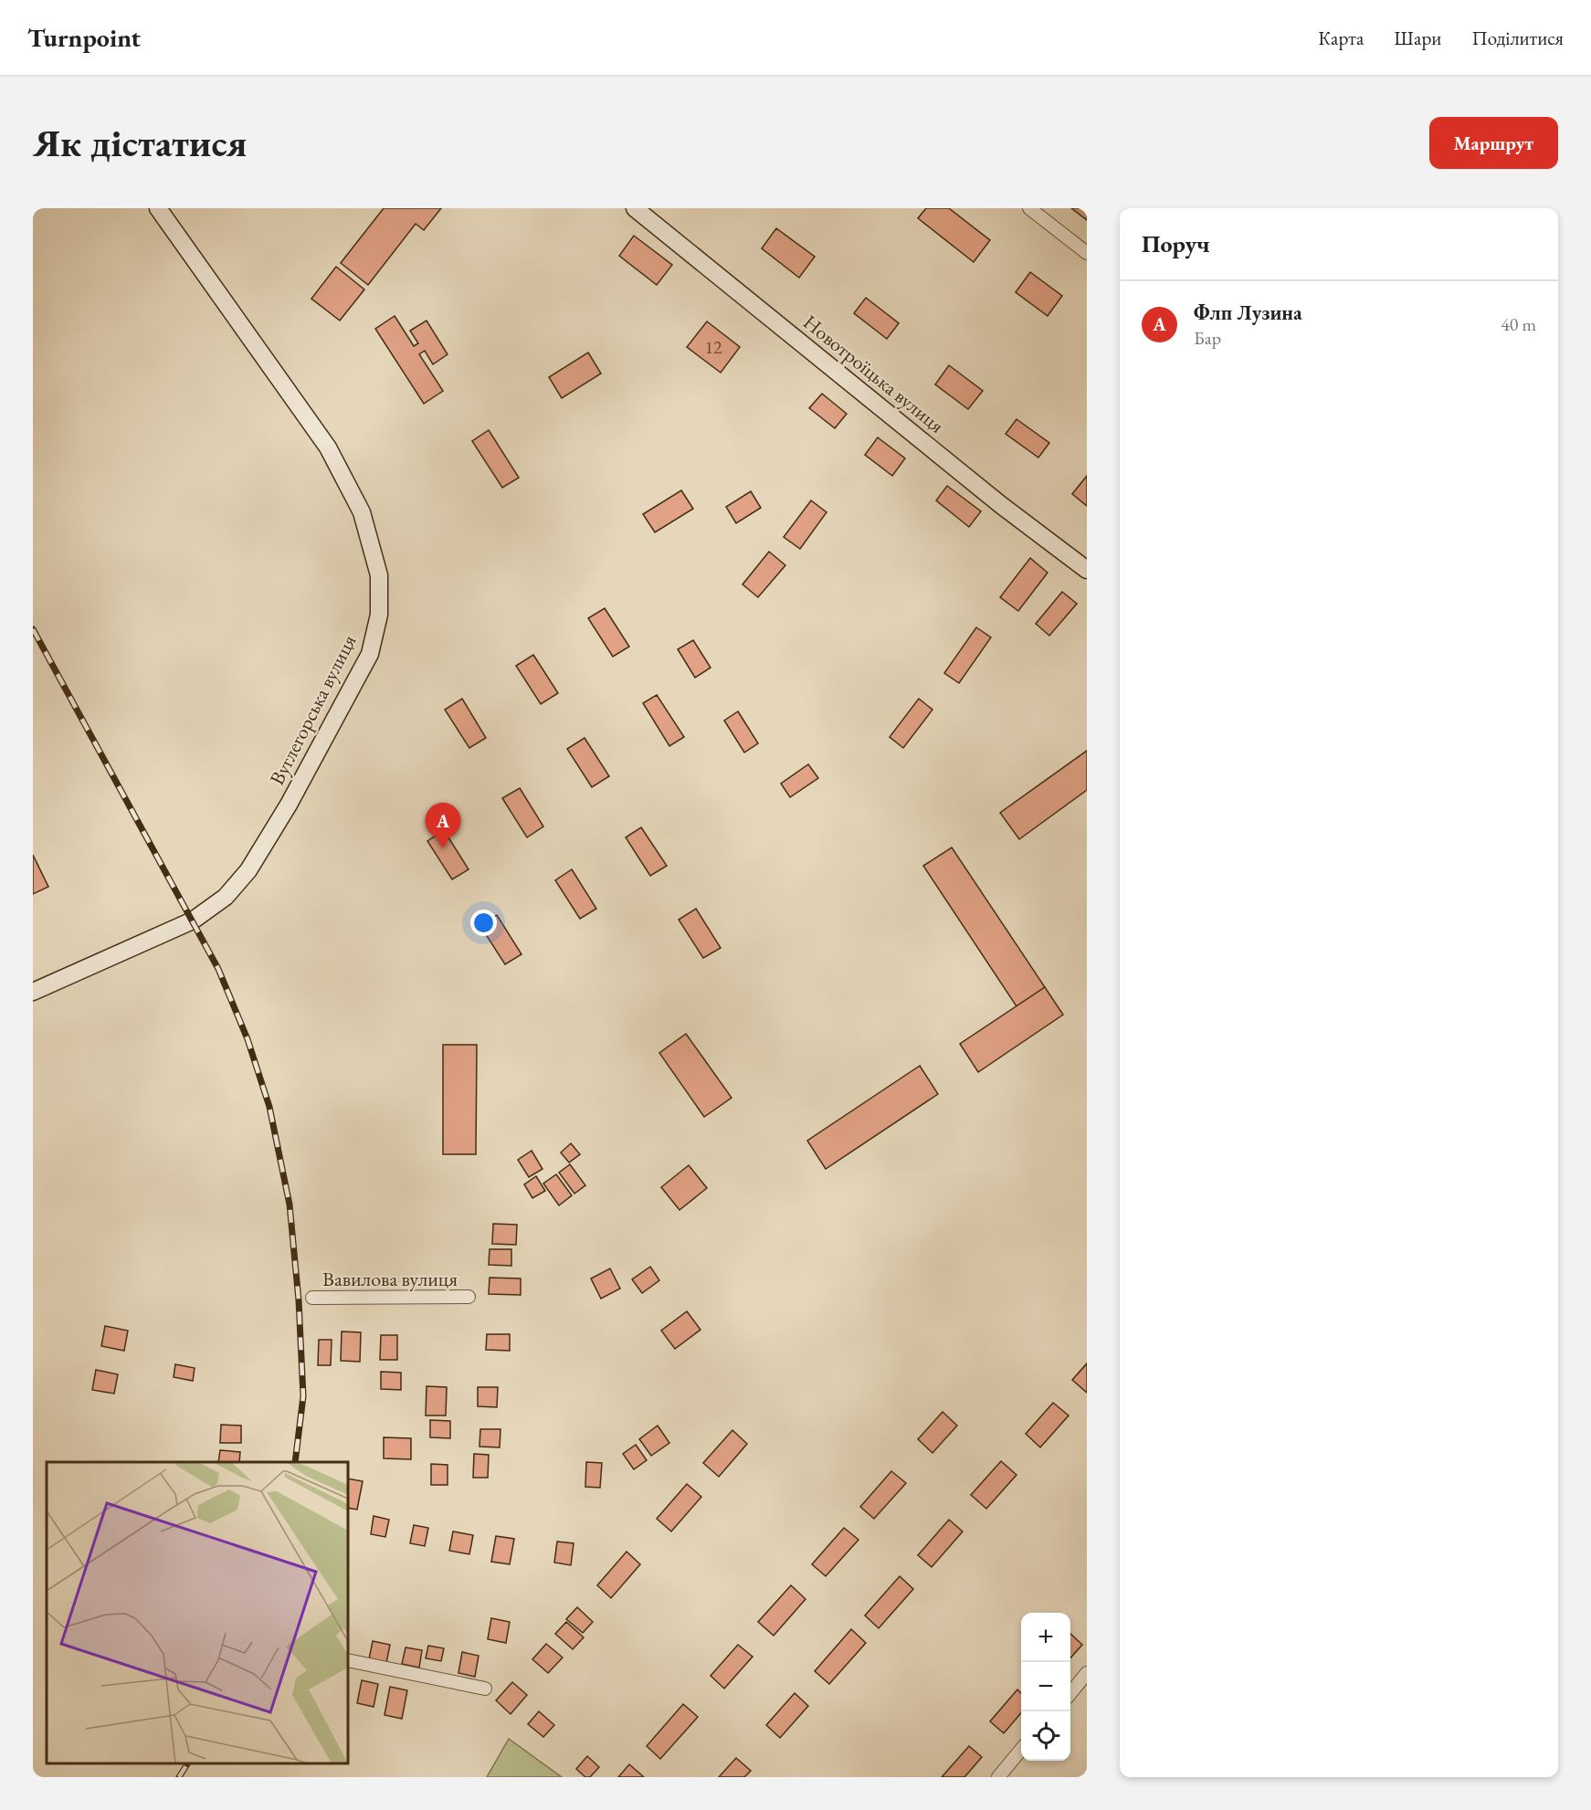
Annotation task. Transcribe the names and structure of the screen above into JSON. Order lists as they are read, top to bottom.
{
  "streets": {
    "main road": ["Новотроїцька вулиця", "Вуглегорська вулиця"],
    "street": ["Вавилова вулиця"]
  },
  "house_numbers": ["12"],
  "page": {
    "header": "Turnpoint",
    "nav": ["Карта", "Шари", "Поділитися"],
    "buttons": "Маршрут",
    "title": "Як дістатися",
    "heading": "Поруч",
    "list": [
      {
        "mark": "A",
        "name": "Флп Лузина",
        "note": "Бар",
        "value": "40 m"
      }
    ],
    "pins": "A",
    "map_buttons": ["+", "−"]
  }
}
